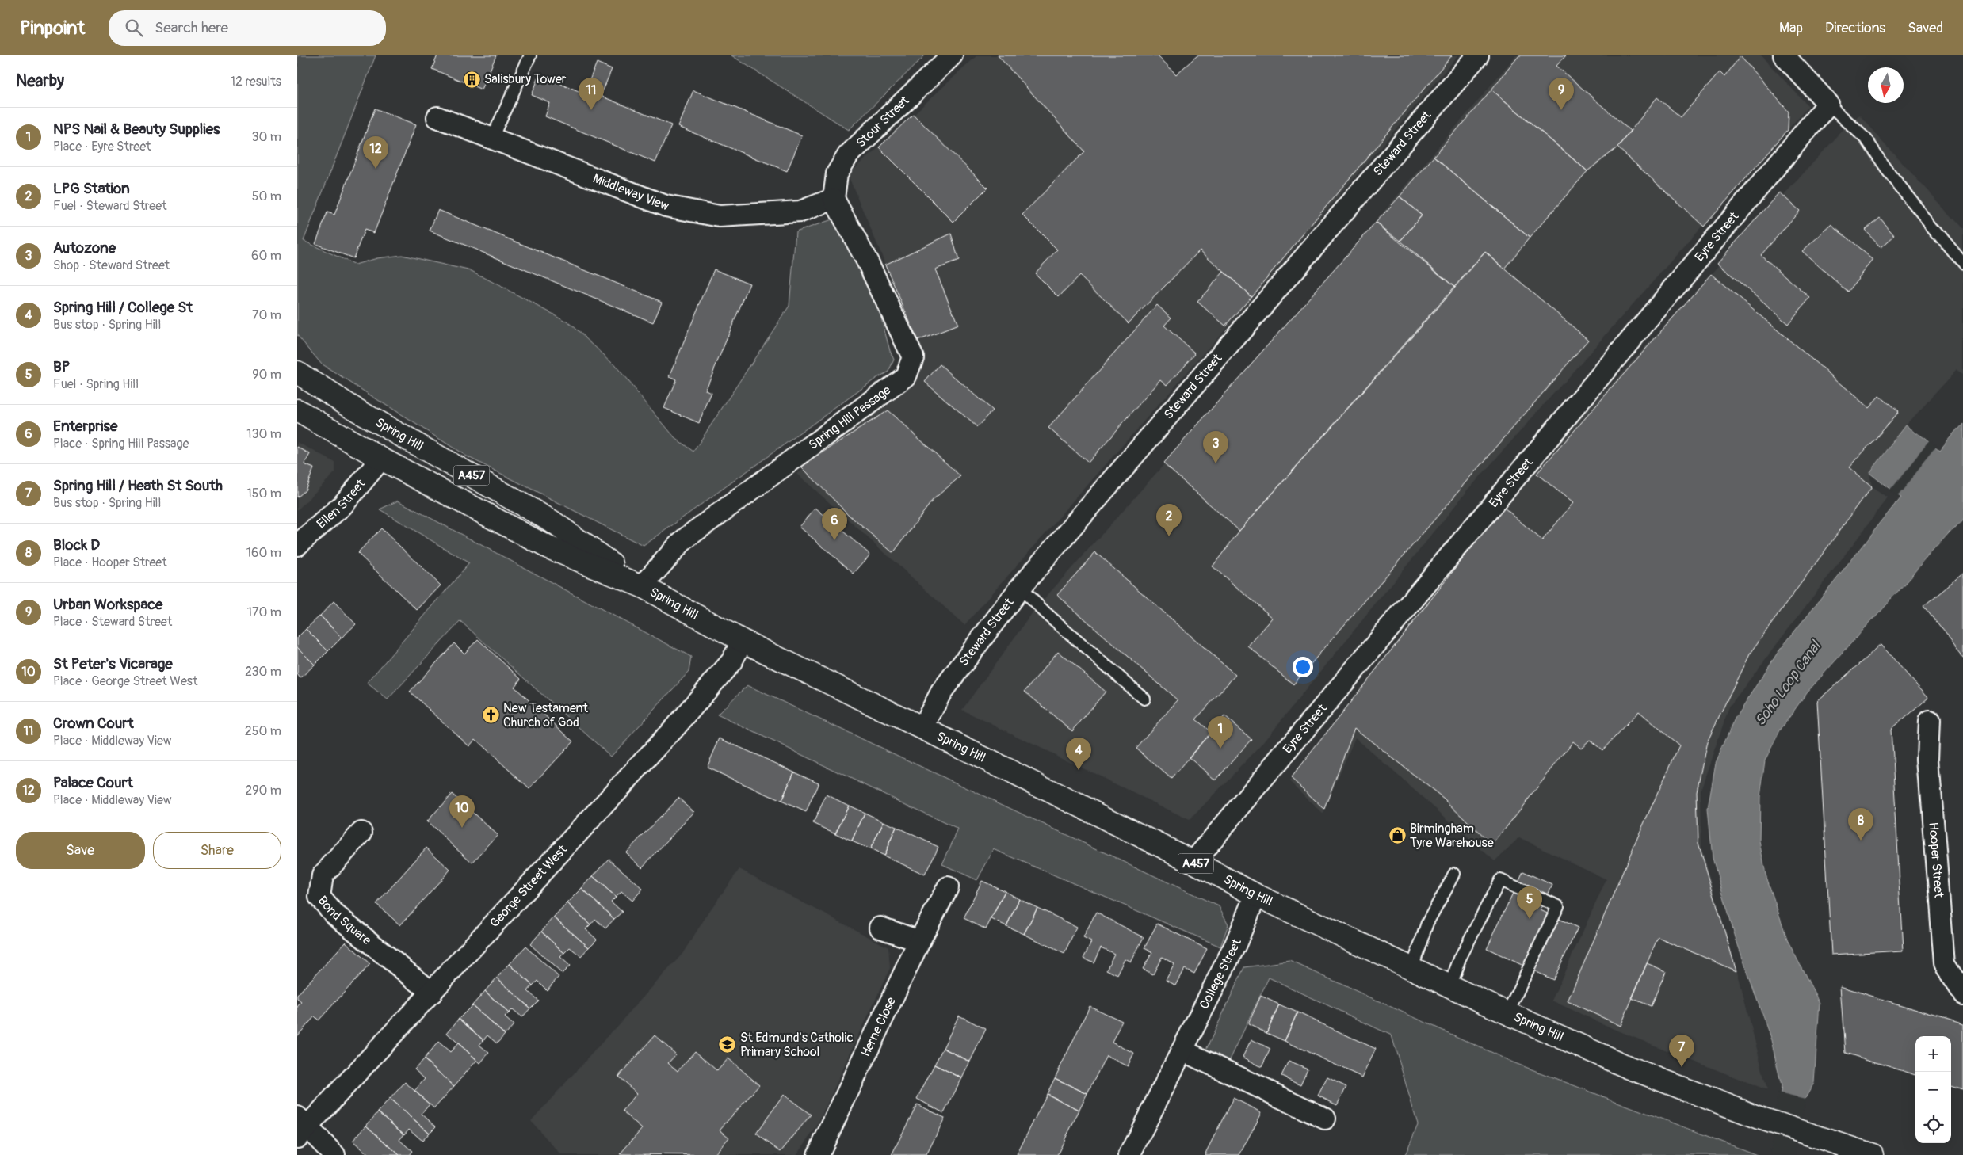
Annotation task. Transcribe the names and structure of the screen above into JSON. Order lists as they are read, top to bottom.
{
  "streets": {
    "main road": ["Spring Hill", "A457"],
    "street": [
      "Stour Street",
      "Steward Street",
      "Middleway View",
      "Eyre Street",
      "Spring Hill Passage",
      "Ellen Street",
      "Hooper Street",
      "George Street West",
      "Bond Square",
      "College Street",
      "Herne Close"
    ]
  },
  "crossings": [
    ["Stour Street", "Middleway View"],
    ["Stour Street", "Spring Hill Passage"],
    ["Steward Street", "Spring Hill"],
    ["Middleway View", "Spring Hill Passage"],
    ["Eyre Street", "Spring Hill"],
    ["Spring Hill Passage", "Spring Hill"],
    ["Spring Hill", "Ellen Street"],
    ["Spring Hill", "George Street West"],
    ["Spring Hill", "College Street"],
    ["George Street West", "Bond Square"]
  ],
  "water": ["Soho Loop Canal"],
  "places": {
    "building": ["Salisbury Tower"],
    "church": ["New Testament Church of God"],
    "shop": ["Birmingham Tyre Warehouse"],
    "school or university": ["St Edmund's Catholic Primary School"]
  },
  "north": "bottom",
  "page": {
    "header": "Pinpoint",
    "search": "Search here",
    "nav": ["Map", "Directions", "Saved"],
    "heading": ["Nearby", "12 results"],
    "pins": [
      "9",
      "11",
      "12",
      "3",
      "2",
      "6",
      "1",
      "4",
      "10",
      "8",
      "5",
      "7"
    ],
    "list": [
      {
        "mark": "1",
        "name": "NPS Nail & Beauty Supplies",
        "note": "Place · Eyre Street",
        "value": "30 m"
      },
      {
        "mark": "2",
        "name": "LPG Station",
        "note": "Fuel · Steward Street",
        "value": "50 m"
      },
      {
        "mark": "3",
        "name": "Autozone",
        "note": "Shop · Steward Street",
        "value": "60 m"
      },
      {
        "mark": "4",
        "name": "Spring Hill / College St",
        "note": "Bus stop · Spring Hill",
        "value": "70 m"
      },
      {
        "mark": "5",
        "name": "BP",
        "note": "Fuel · Spring Hill",
        "value": "90 m"
      },
      {
        "mark": "6",
        "name": "Enterprise",
        "note": "Place · Spring Hill Passage",
        "value": "130 m"
      },
      {
        "mark": "7",
        "name": "Spring Hill / Heath St South",
        "note": "Bus stop · Spring Hill",
        "value": "150 m"
      },
      {
        "mark": "8",
        "name": "Block D",
        "note": "Place · Hooper Street",
        "value": "160 m"
      },
      {
        "mark": "9",
        "name": "Urban Workspace",
        "note": "Place · Steward Street",
        "value": "170 m"
      },
      {
        "mark": "10",
        "name": "St Peter's Vicarage",
        "note": "Place · George Street West",
        "value": "230 m"
      },
      {
        "mark": "11",
        "name": "Crown Court",
        "note": "Place · Middleway View",
        "value": "250 m"
      },
      {
        "mark": "12",
        "name": "Palace Court",
        "note": "Place · Middleway View",
        "value": "290 m"
      }
    ],
    "buttons": ["Save", "Share"],
    "map_buttons": ["+", "−"]
  }
}
